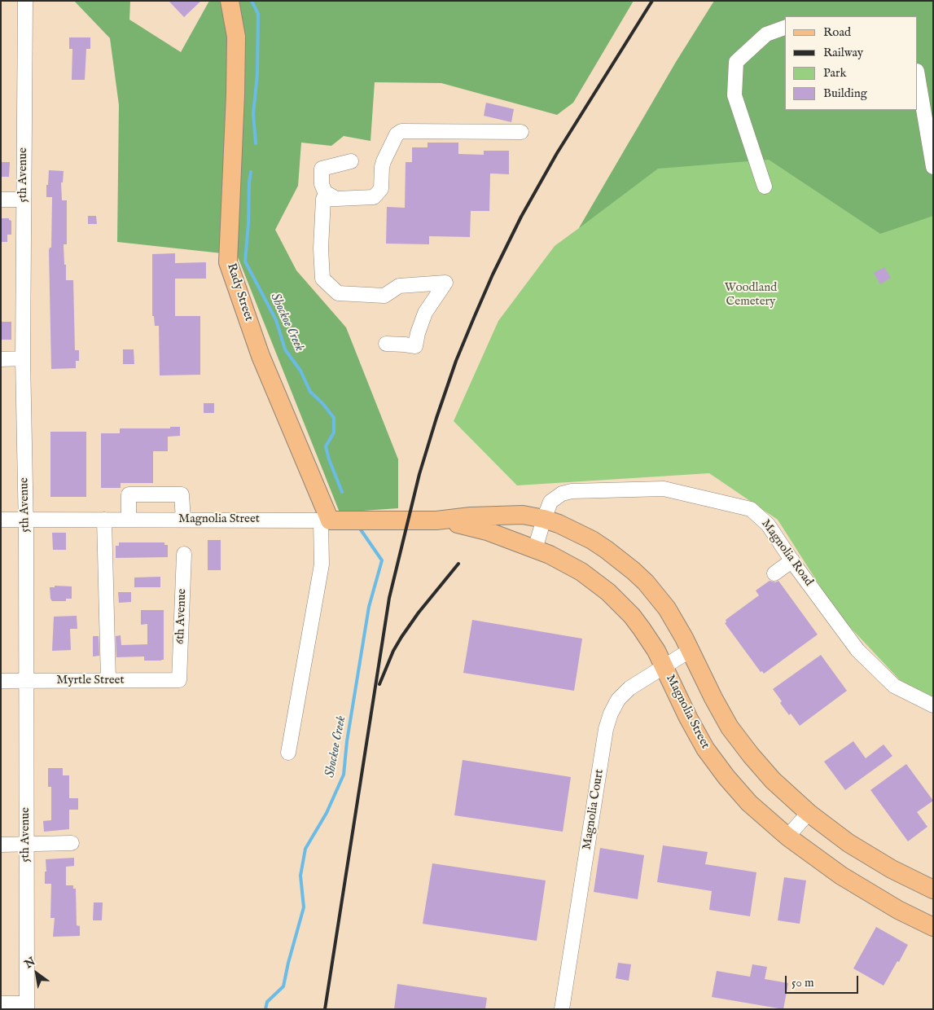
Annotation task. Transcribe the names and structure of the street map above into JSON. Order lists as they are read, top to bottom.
{
  "streets": {
    "main road": ["Rady Street", "Magnolia Street"],
    "street": [
      "5th Avenue",
      "Magnolia Road",
      "6th Avenue",
      "Myrtle Street",
      "Magnolia Court"
    ]
  },
  "crossings": [
    ["5th Avenue", "Magnolia Street"],
    ["5th Avenue", "Myrtle Street"],
    ["Rady Street", "Magnolia Street"],
    ["Magnolia Street", "Magnolia Road"],
    ["Magnolia Street", "Magnolia Court"],
    ["6th Avenue", "Myrtle Street"]
  ],
  "water": ["Shockoe Creek"],
  "parks": ["Woodland Cemetery"],
  "legend": [
    "Road",
    "Railway",
    "Park",
    "Building"
  ],
  "scale_bar": "50 m",
  "north": "top left"
}
